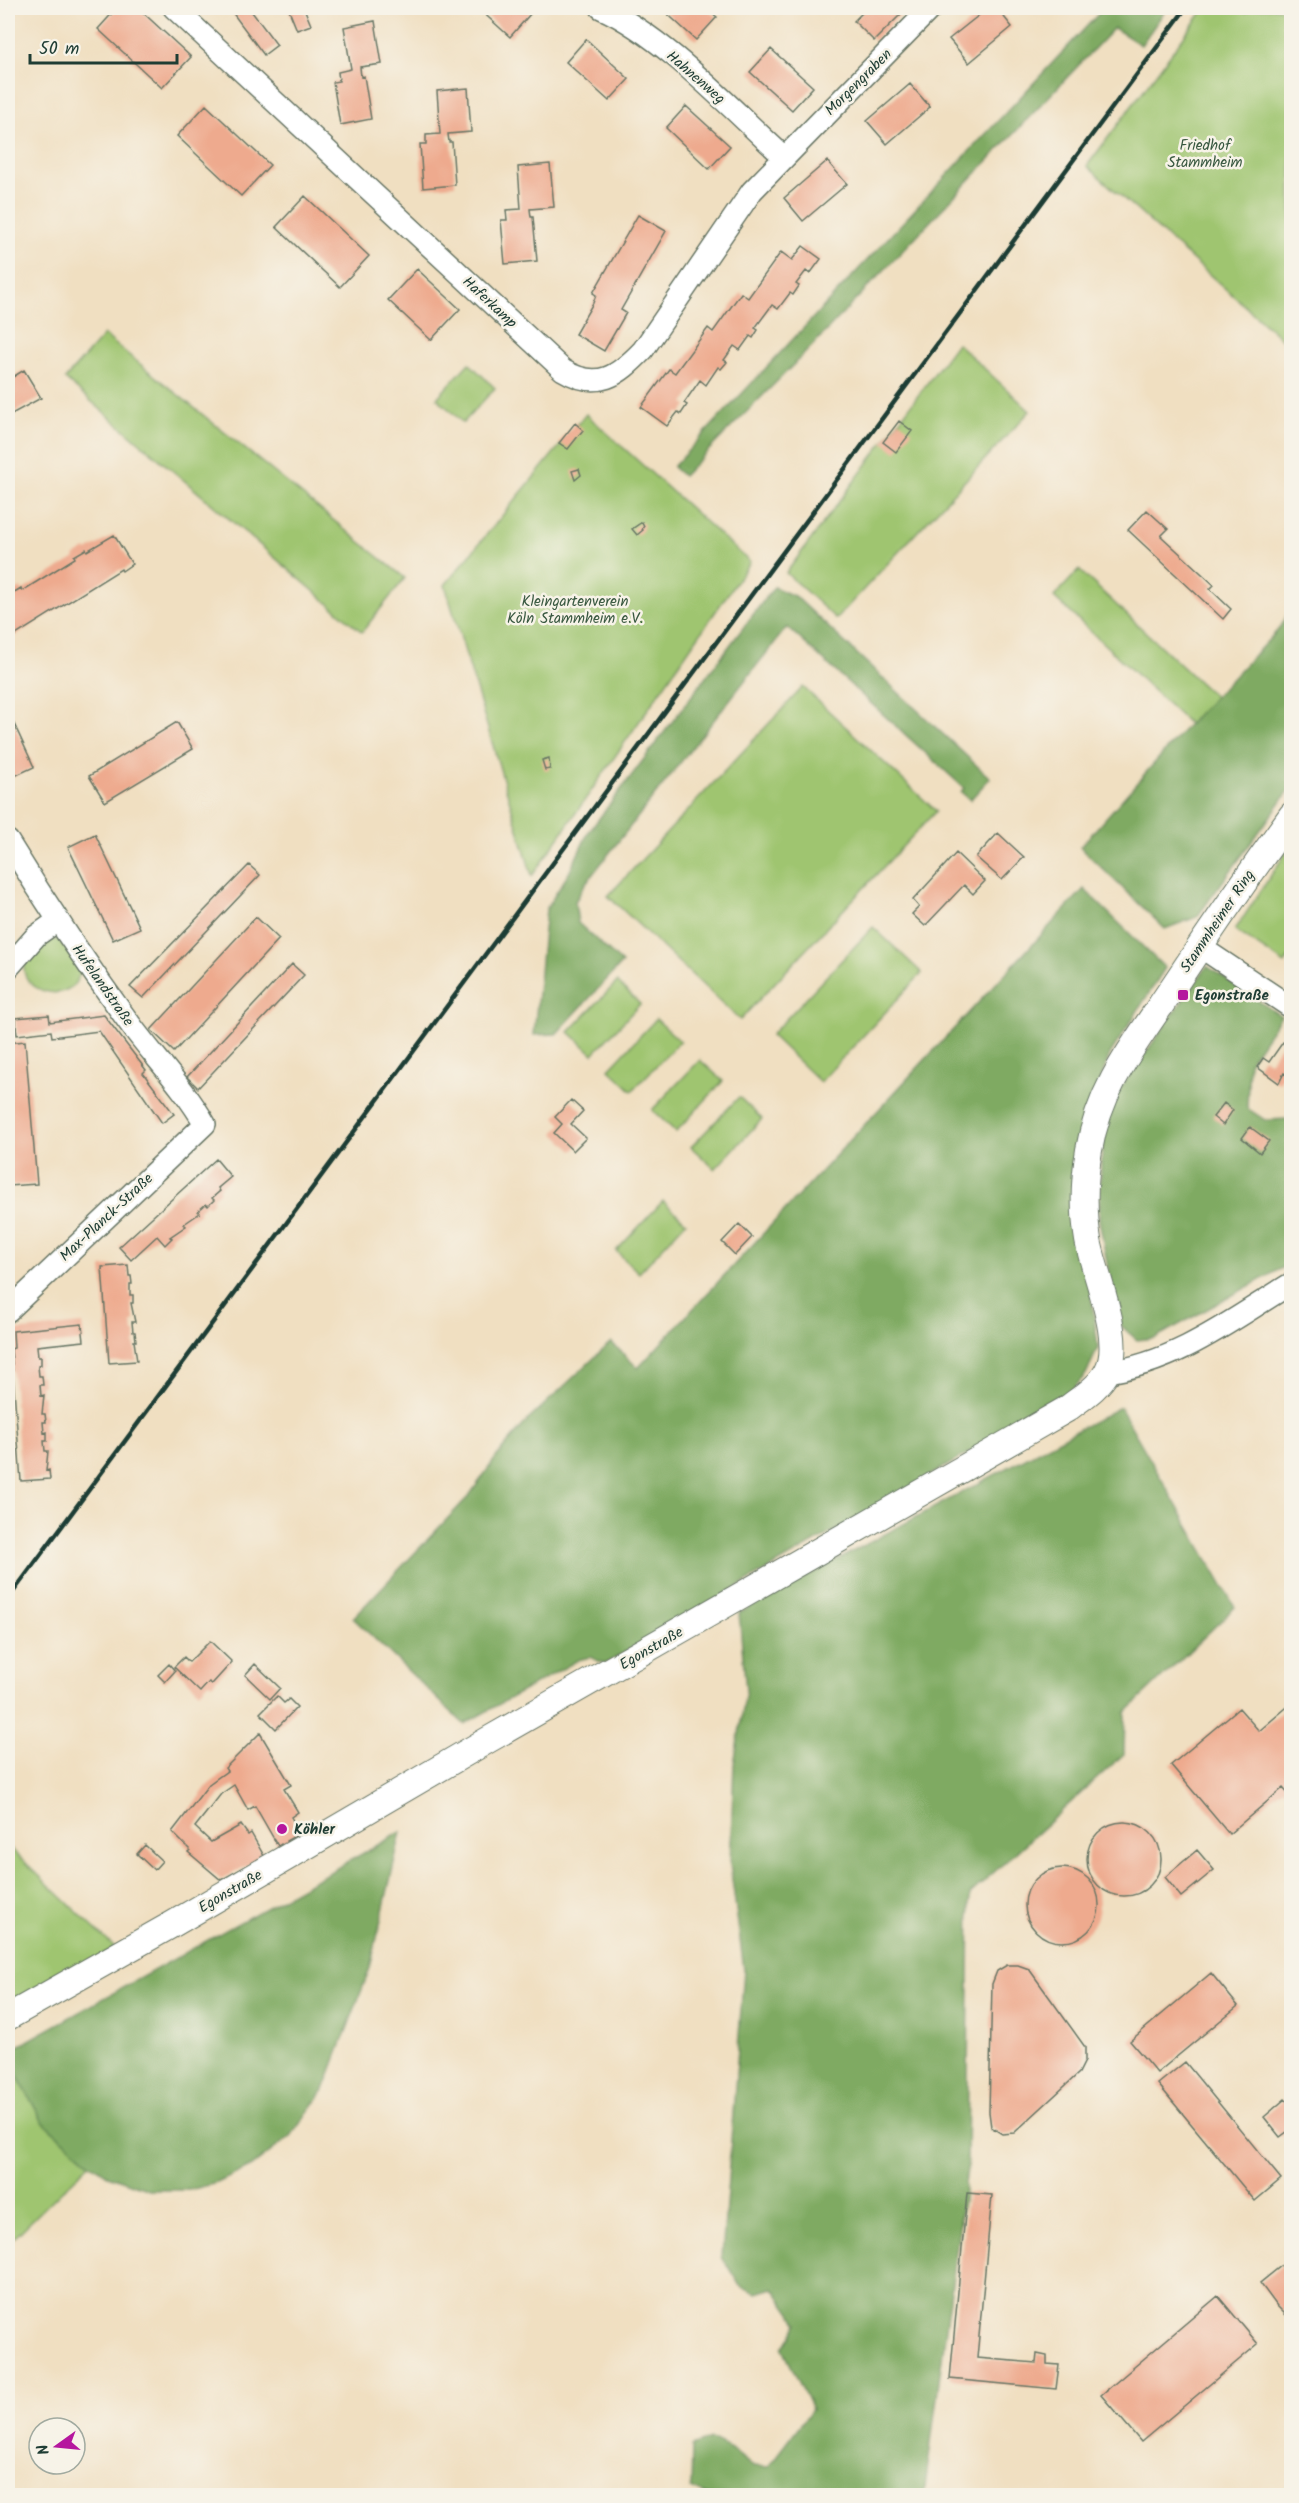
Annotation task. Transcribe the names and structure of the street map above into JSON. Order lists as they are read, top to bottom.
{
  "streets": {
    "street": [
      "Hahnenweg",
      "Morgengraben",
      "Haferkamp",
      "Stammheimer Ring",
      "Hufelandstraße",
      "Max-Planck-Straße",
      "Egonstraße"
    ]
  },
  "crossings": [
    ["Hahnenweg", "Morgengraben"],
    ["Hahnenweg", "Haferkamp"],
    ["Morgengraben", "Haferkamp"],
    ["Stammheimer Ring", "Egonstraße"],
    ["Hufelandstraße", "Max-Planck-Straße"]
  ],
  "parks": ["Friedhof Stammheim", "Kleingartenverein Köln Stammheim e.V."],
  "places": {
    "transit": ["Egonstraße"],
    "other": ["Köhler"]
  },
  "scale_bar": "50 m",
  "north": "left"
}
